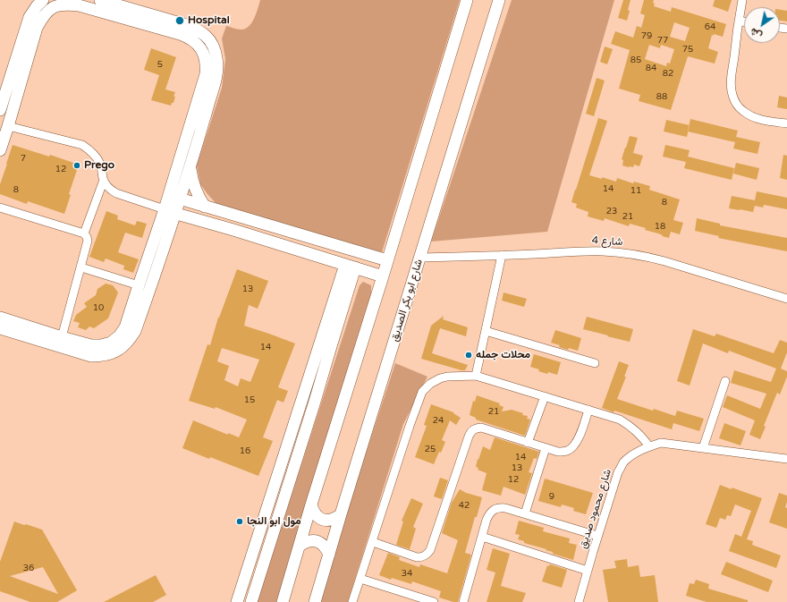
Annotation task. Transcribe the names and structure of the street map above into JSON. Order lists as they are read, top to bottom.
{
  "streets": {
    "street": ["شارع 4", "شارع ابو بكر الصديق", "شارع محمود صديق"]
  },
  "crossings": [
    ["شارع 4", "شارع ابو بكر الصديق"]
  ],
  "places": [
    "Hospital",
    "Prego",
    "محلات جمله",
    "مول ابو النجا"
  ],
  "house_numbers": [
    "64",
    "79",
    "77",
    "75",
    "85",
    "5",
    "84",
    "82",
    "88",
    "7",
    "12",
    "14",
    "8",
    "11",
    "8",
    "23",
    "21",
    "18",
    "13",
    "10",
    "14",
    "15",
    "21",
    "24",
    "25",
    "16",
    "14",
    "13",
    "12",
    "9",
    "42",
    "36",
    "34"
  ],
  "north": "bottom left"
}
